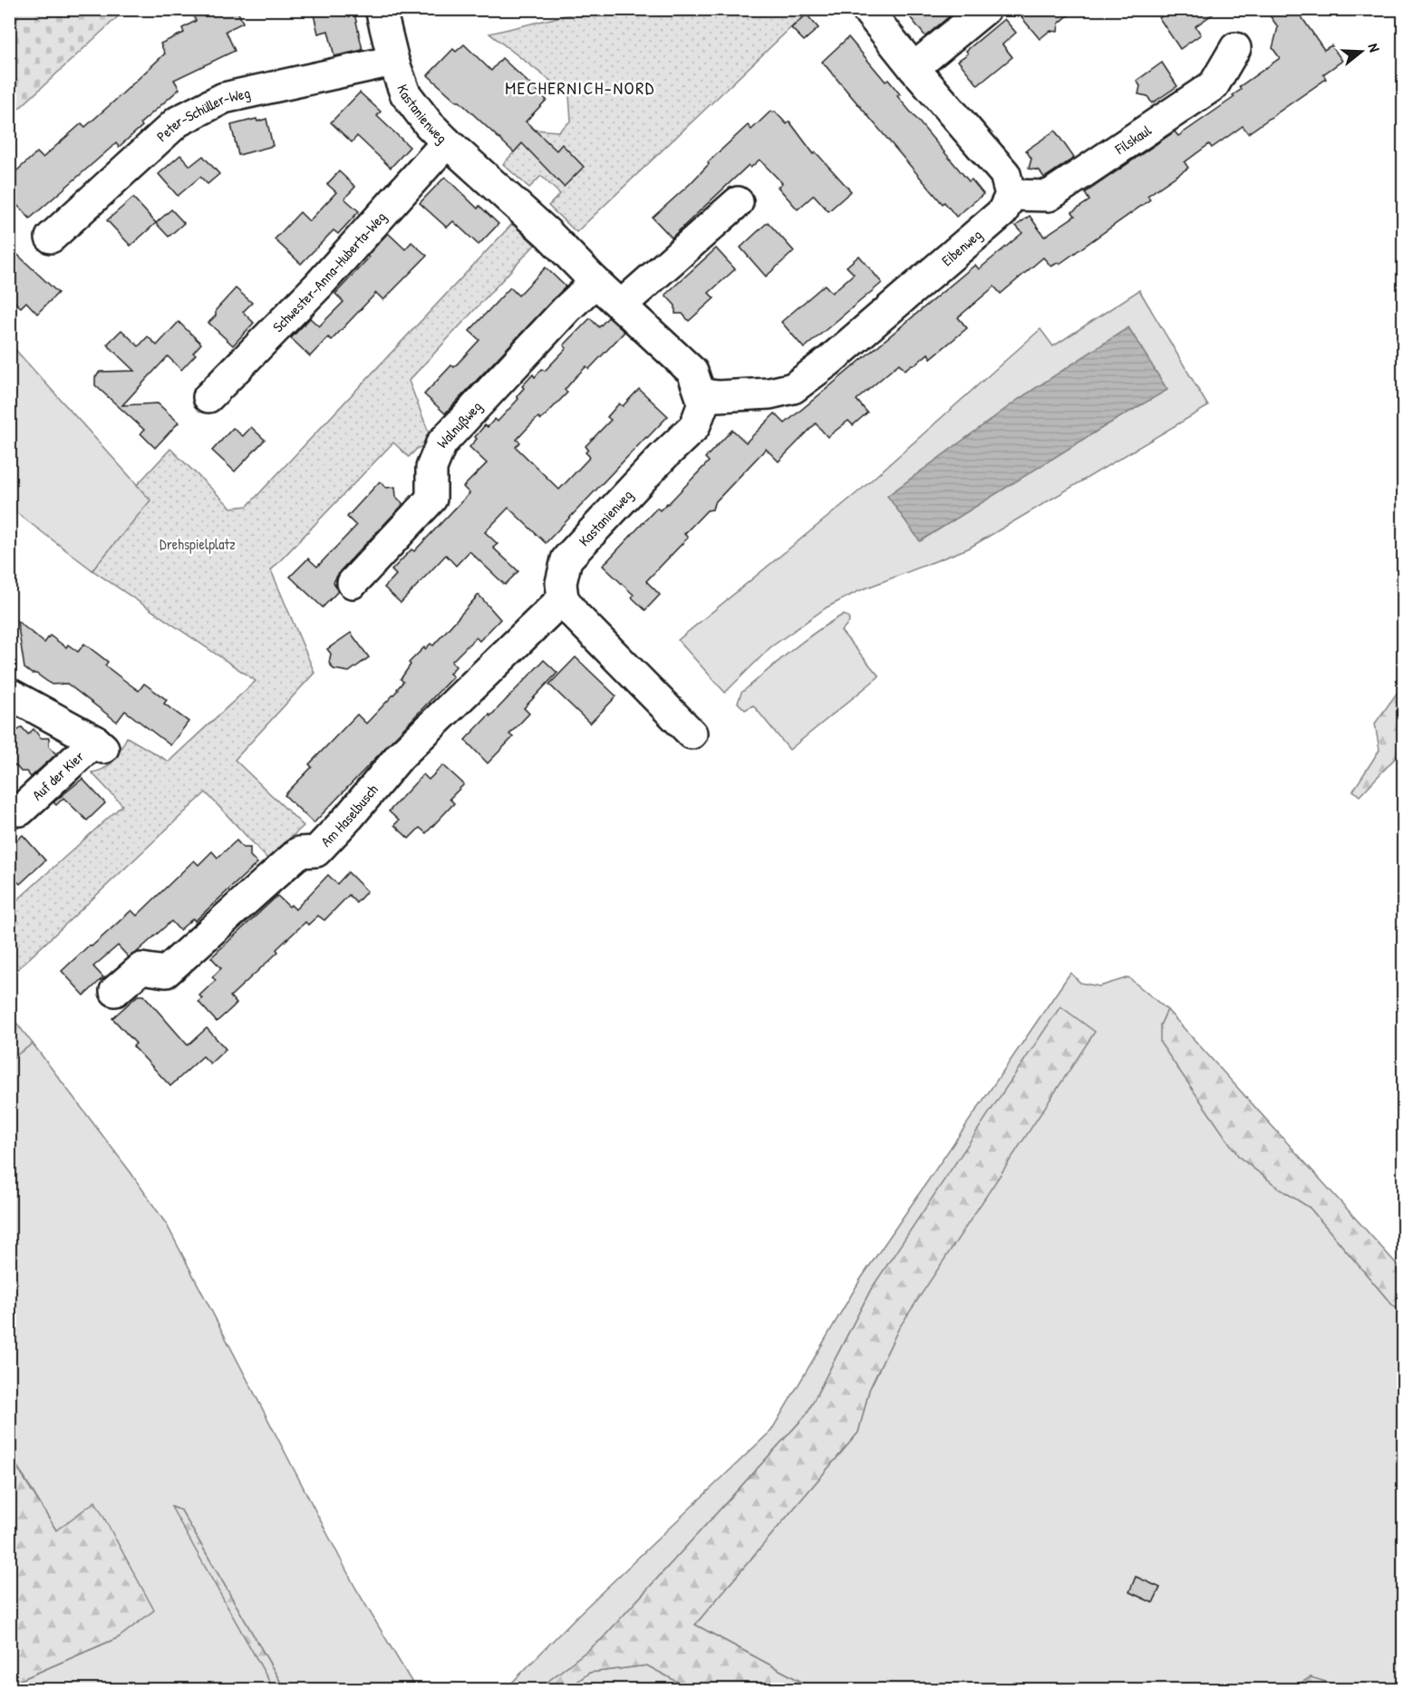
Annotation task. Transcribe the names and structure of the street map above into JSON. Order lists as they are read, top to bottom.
{
  "streets": {
    "street": [
      "Kastanienweg",
      "Peter-Schüller-Weg",
      "Filskaul",
      "Eibenweg",
      "Schwester-Anna-Huberta-Weg",
      "Walnußweg",
      "Auf der Kier",
      "Am Haselbusch"
    ]
  },
  "crossings": [
    ["Kastanienweg", "Peter-Schüller-Weg"],
    ["Kastanienweg", "Eibenweg"],
    ["Kastanienweg", "Schwester-Anna-Huberta-Weg"],
    ["Kastanienweg", "Walnußweg"],
    ["Kastanienweg", "Am Haselbusch"],
    ["Filskaul", "Eibenweg"]
  ],
  "districts": ["MECHERNICH-NORD"],
  "parks": ["Drehspielplatz"],
  "north": "right"
}
